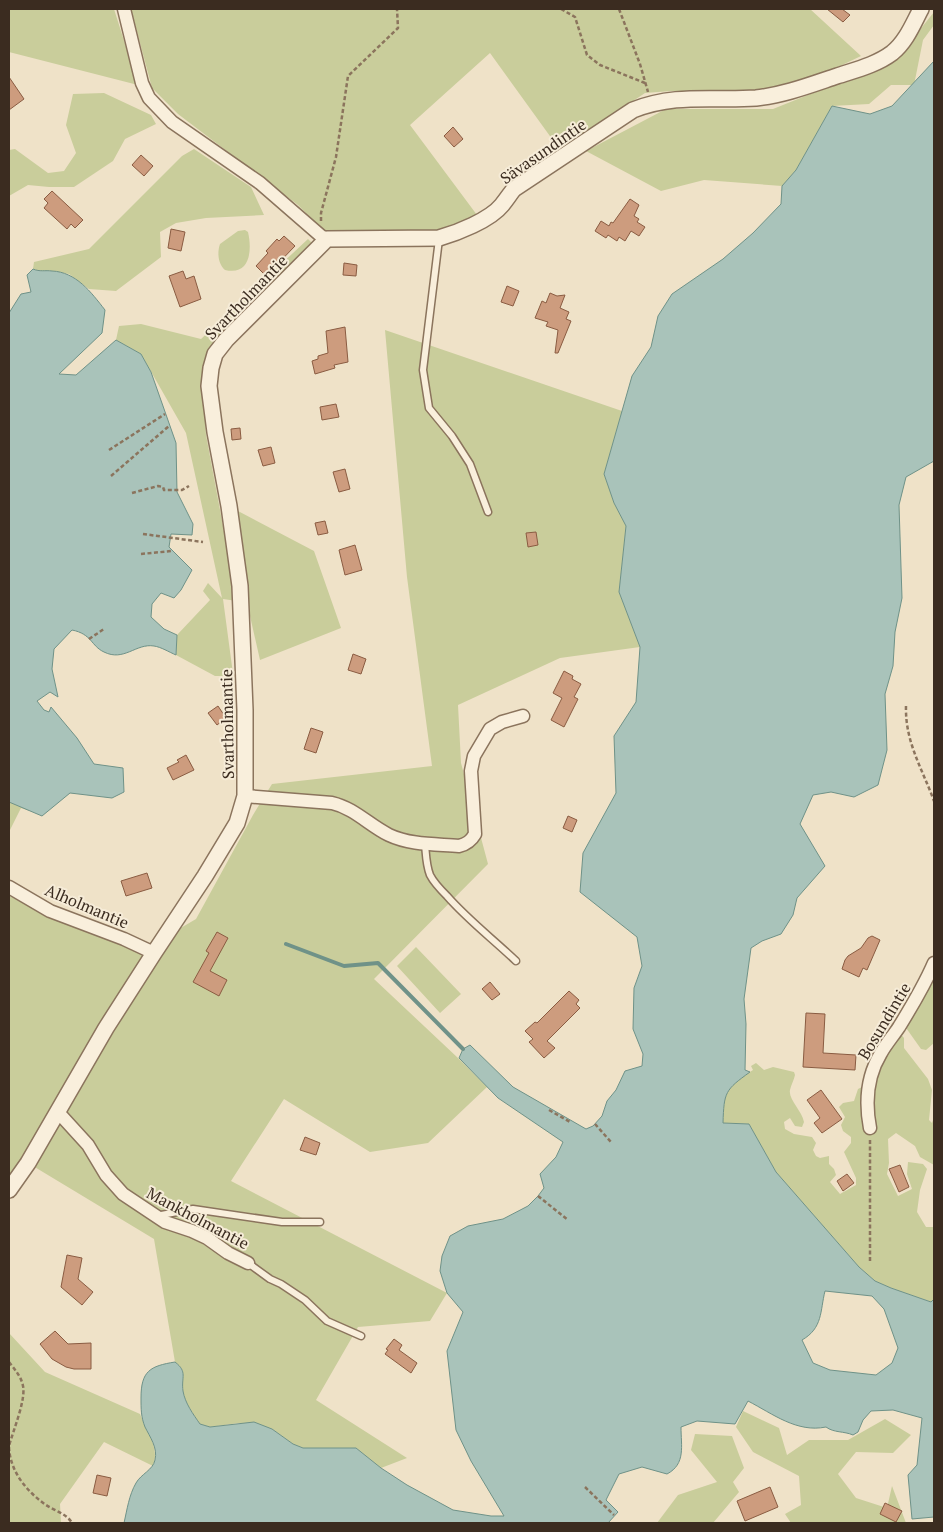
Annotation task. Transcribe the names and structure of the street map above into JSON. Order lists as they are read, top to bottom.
{
  "streets": {
    "street": [
      "Sävasundintie",
      "Svartholmantie",
      "Alholmantie",
      "Bosundintie",
      "Mankholmantie"
    ]
  },
  "crossings": [
    ["Sävasundintie", "Svartholmantie"],
    ["Svartholmantie", "Alholmantie"],
    ["Svartholmantie", "Mankholmantie"]
  ]
}
